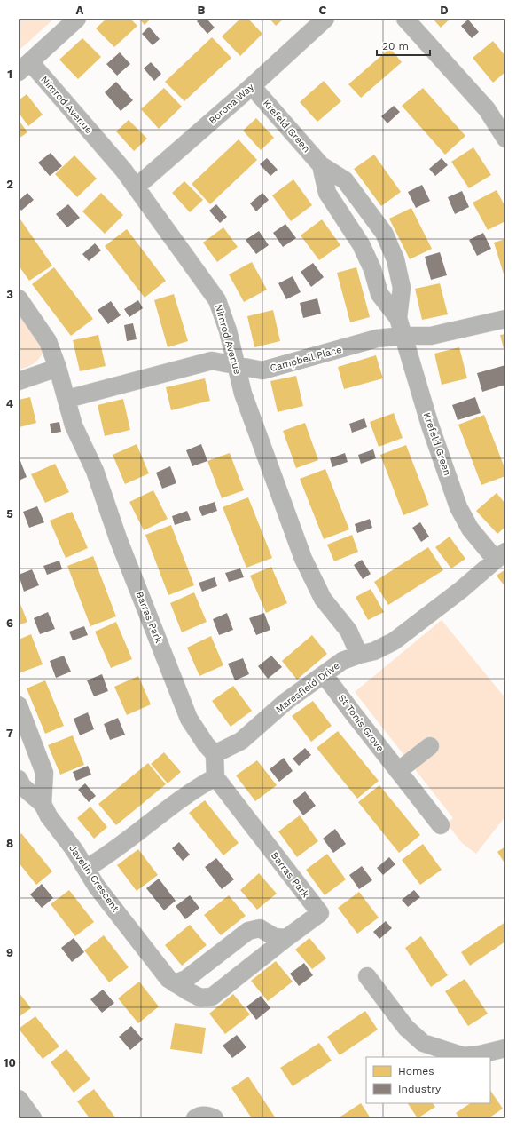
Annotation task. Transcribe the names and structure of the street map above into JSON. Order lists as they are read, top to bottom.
{
  "streets": {
    "street": [
      "Borona Way",
      "Nimrod Avenue",
      "Krefeld Green",
      "Campbell Place",
      "Barras Park",
      "Maresfield Drive",
      "St Tonis Grove",
      "Javelin Crescent"
    ]
  },
  "crossings": [
    ["Borona Way", "Nimrod Avenue"],
    ["Borona Way", "Krefeld Green"],
    ["Nimrod Avenue", "Campbell Place"],
    ["Nimrod Avenue", "Maresfield Drive"],
    ["Krefeld Green", "Campbell Place"],
    ["Krefeld Green", "Maresfield Drive"],
    ["Campbell Place", "Barras Park"],
    ["Barras Park", "Maresfield Drive"],
    ["Barras Park", "Javelin Crescent"],
    ["Maresfield Drive", "St Tonis Grove"]
  ],
  "legend": ["Homes", "Industry"],
  "scale_bar": "20 m",
  "grid": {
    "columns": [
      "A",
      "B",
      "C",
      "D"
    ],
    "rows": [
      "1",
      "2",
      "3",
      "4",
      "5",
      "6",
      "7",
      "8",
      "9",
      "10"
    ]
  }
}
